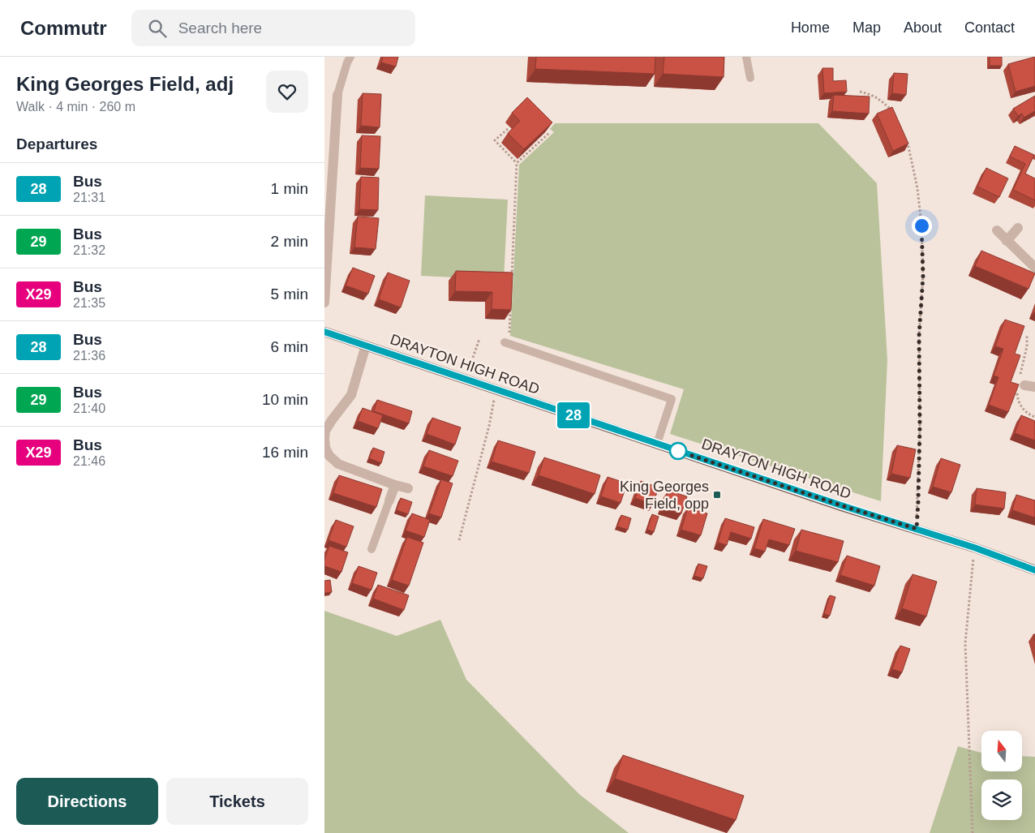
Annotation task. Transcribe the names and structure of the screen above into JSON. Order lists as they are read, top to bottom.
{
  "streets": {
    "main road": ["DRAYTON HIGH ROAD"]
  },
  "places": {
    "transit": ["King Georges Field, opp"]
  },
  "lines": ["bus line 28"],
  "north": "top",
  "page": {
    "header": "Commutr",
    "search": "Search here",
    "nav": [
      "Home",
      "Map",
      "About",
      "Contact"
    ],
    "heading": [
      ["King Georges Field, adj", "Walk · 4 min · 260 m"],
      "Departures"
    ],
    "on_map": "28",
    "list": [
      {
        "mark": "28",
        "name": "Bus",
        "note": "21:31",
        "value": "1 min"
      },
      {
        "mark": "29",
        "name": "Bus",
        "note": "21:32",
        "value": "2 min"
      },
      {
        "mark": "X29",
        "name": "Bus",
        "note": "21:35",
        "value": "5 min"
      },
      {
        "mark": "28",
        "name": "Bus",
        "note": "21:36",
        "value": "6 min"
      },
      {
        "mark": "29",
        "name": "Bus",
        "note": "21:40",
        "value": "10 min"
      },
      {
        "mark": "X29",
        "name": "Bus",
        "note": "21:46",
        "value": "16 min"
      }
    ],
    "buttons": ["Directions", "Tickets"]
  }
}
